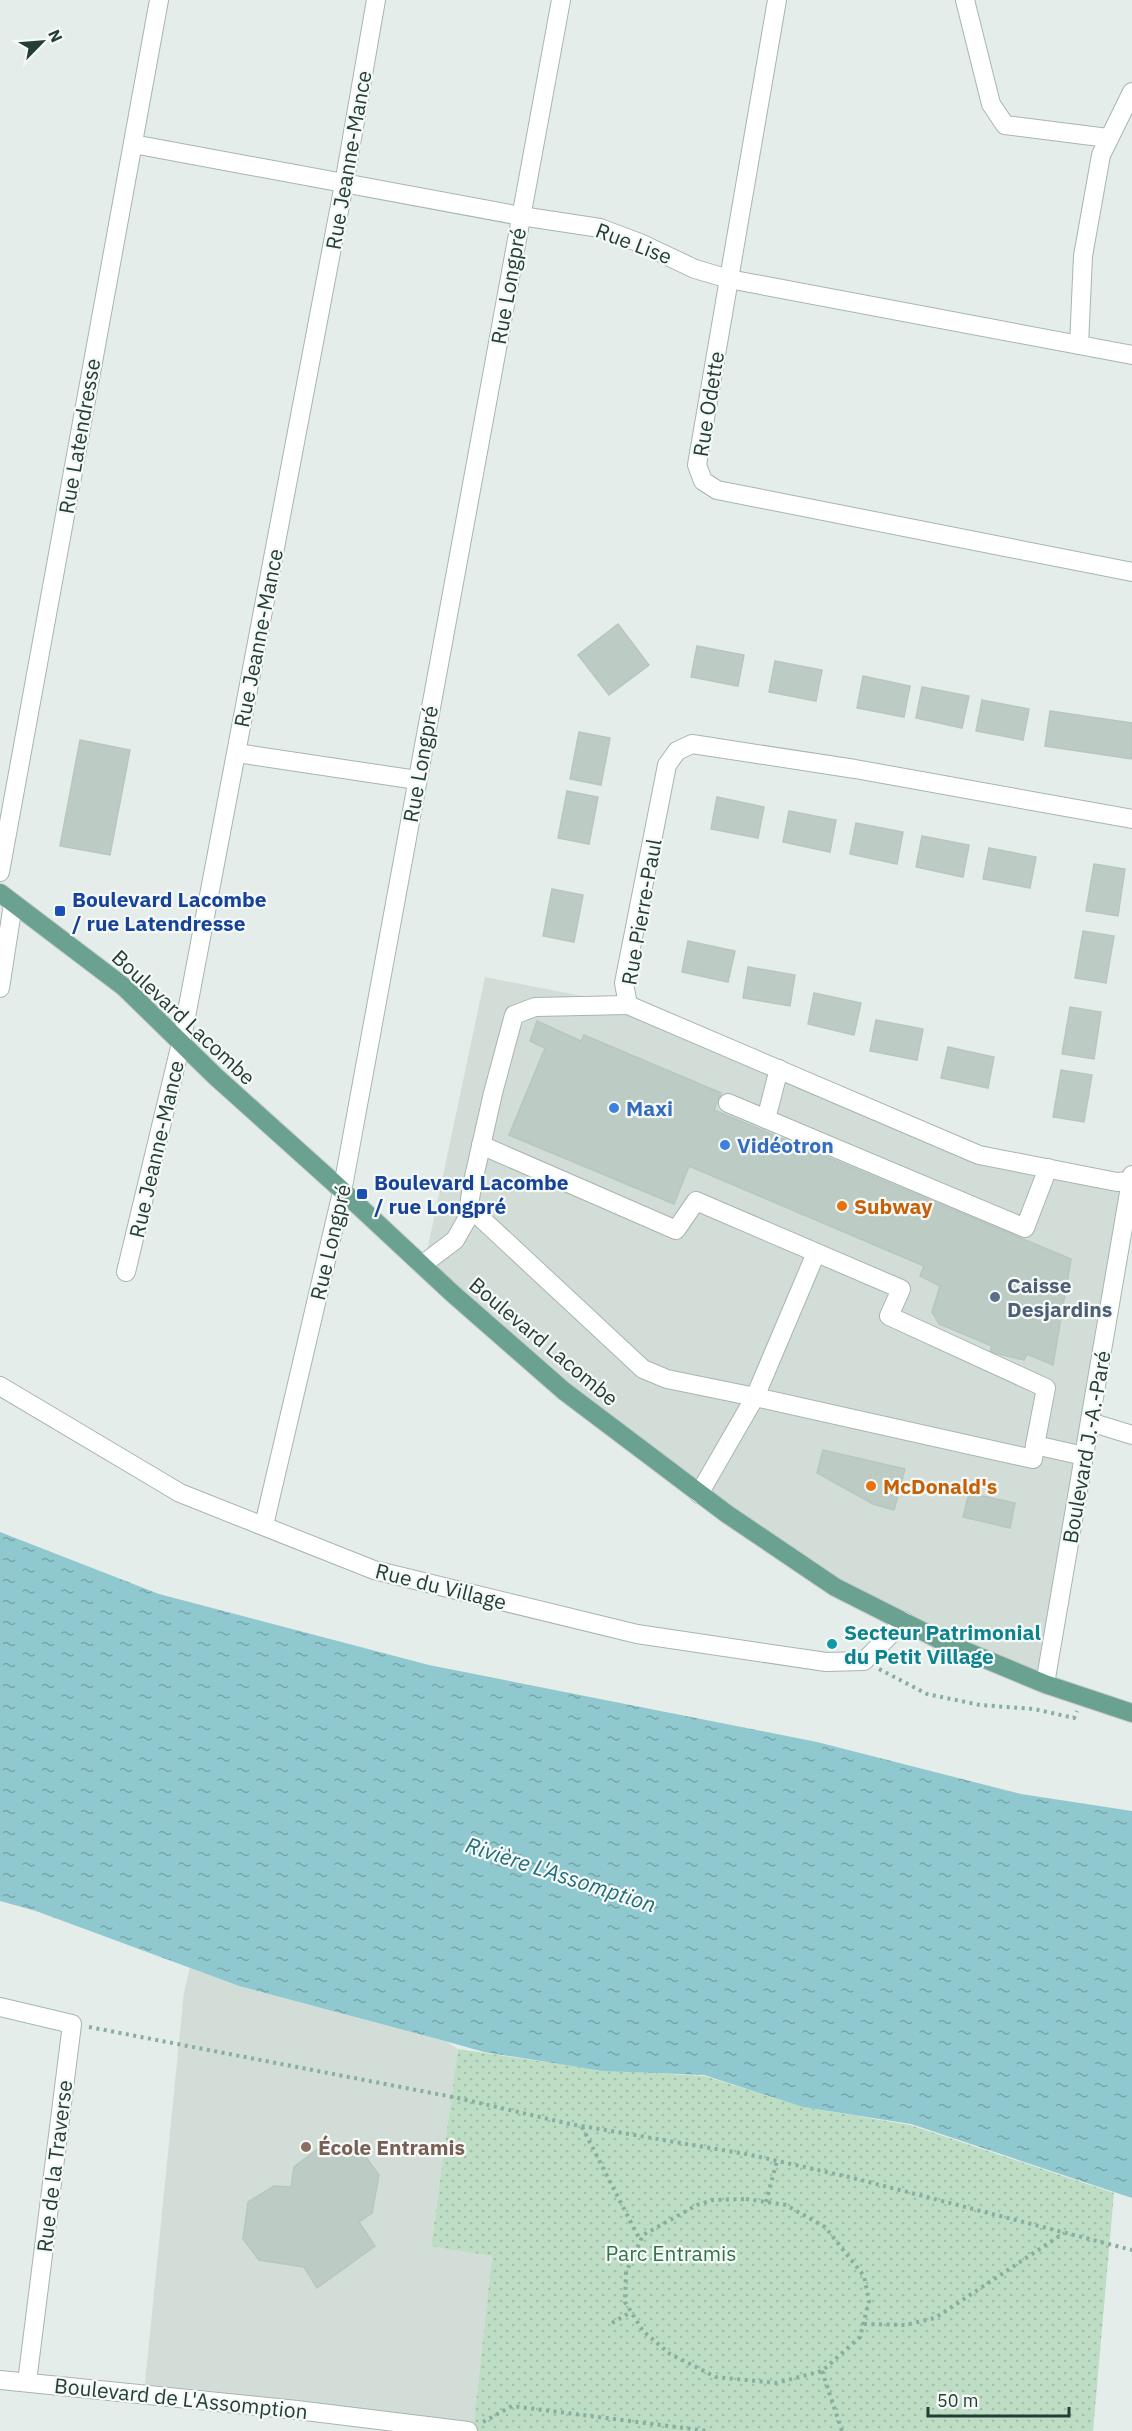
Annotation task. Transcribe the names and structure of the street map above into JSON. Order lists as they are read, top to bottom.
{
  "streets": {
    "main road": ["Boulevard Lacombe"],
    "street": [
      "Rue Jeanne-Mance",
      "Rue Lise",
      "Rue Longpré",
      "Rue Odette",
      "Rue Latendresse",
      "Rue Pierre-Paul",
      "Boulevard J.-A.-Paré",
      "Rue du Village",
      "Rue de la Traverse",
      "Boulevard de L'Assomption"
    ]
  },
  "crossings": [
    ["Rue Jeanne-Mance", "Rue Lise"],
    ["Rue Jeanne-Mance", "Boulevard Lacombe"],
    ["Rue Lise", "Rue Longpré"],
    ["Rue Lise", "Rue Odette"],
    ["Rue Lise", "Rue Latendresse"],
    ["Rue Longpré", "Boulevard Lacombe"],
    ["Rue Longpré", "Rue du Village"],
    ["Rue Pierre-Paul", "Boulevard J.-A.-Paré"],
    ["Boulevard Lacombe", "Boulevard J.-A.-Paré"],
    ["Rue de la Traverse", "Boulevard de L'Assomption"]
  ],
  "water": ["Rivière L'Assomption"],
  "parks": ["Parc Entramis"],
  "places": {
    "transit": ["Boulevard Lacombe / rue Latendresse", "Boulevard Lacombe / rue Longpré"],
    "other": [
      "Maxi",
      "Vidéotron",
      "Subway",
      "Caisse Desjardins",
      "McDonald's",
      "Secteur Patrimonial du Petit Village",
      "École Entramis"
    ]
  },
  "scale_bar": "50 m",
  "north": "top right"
}
